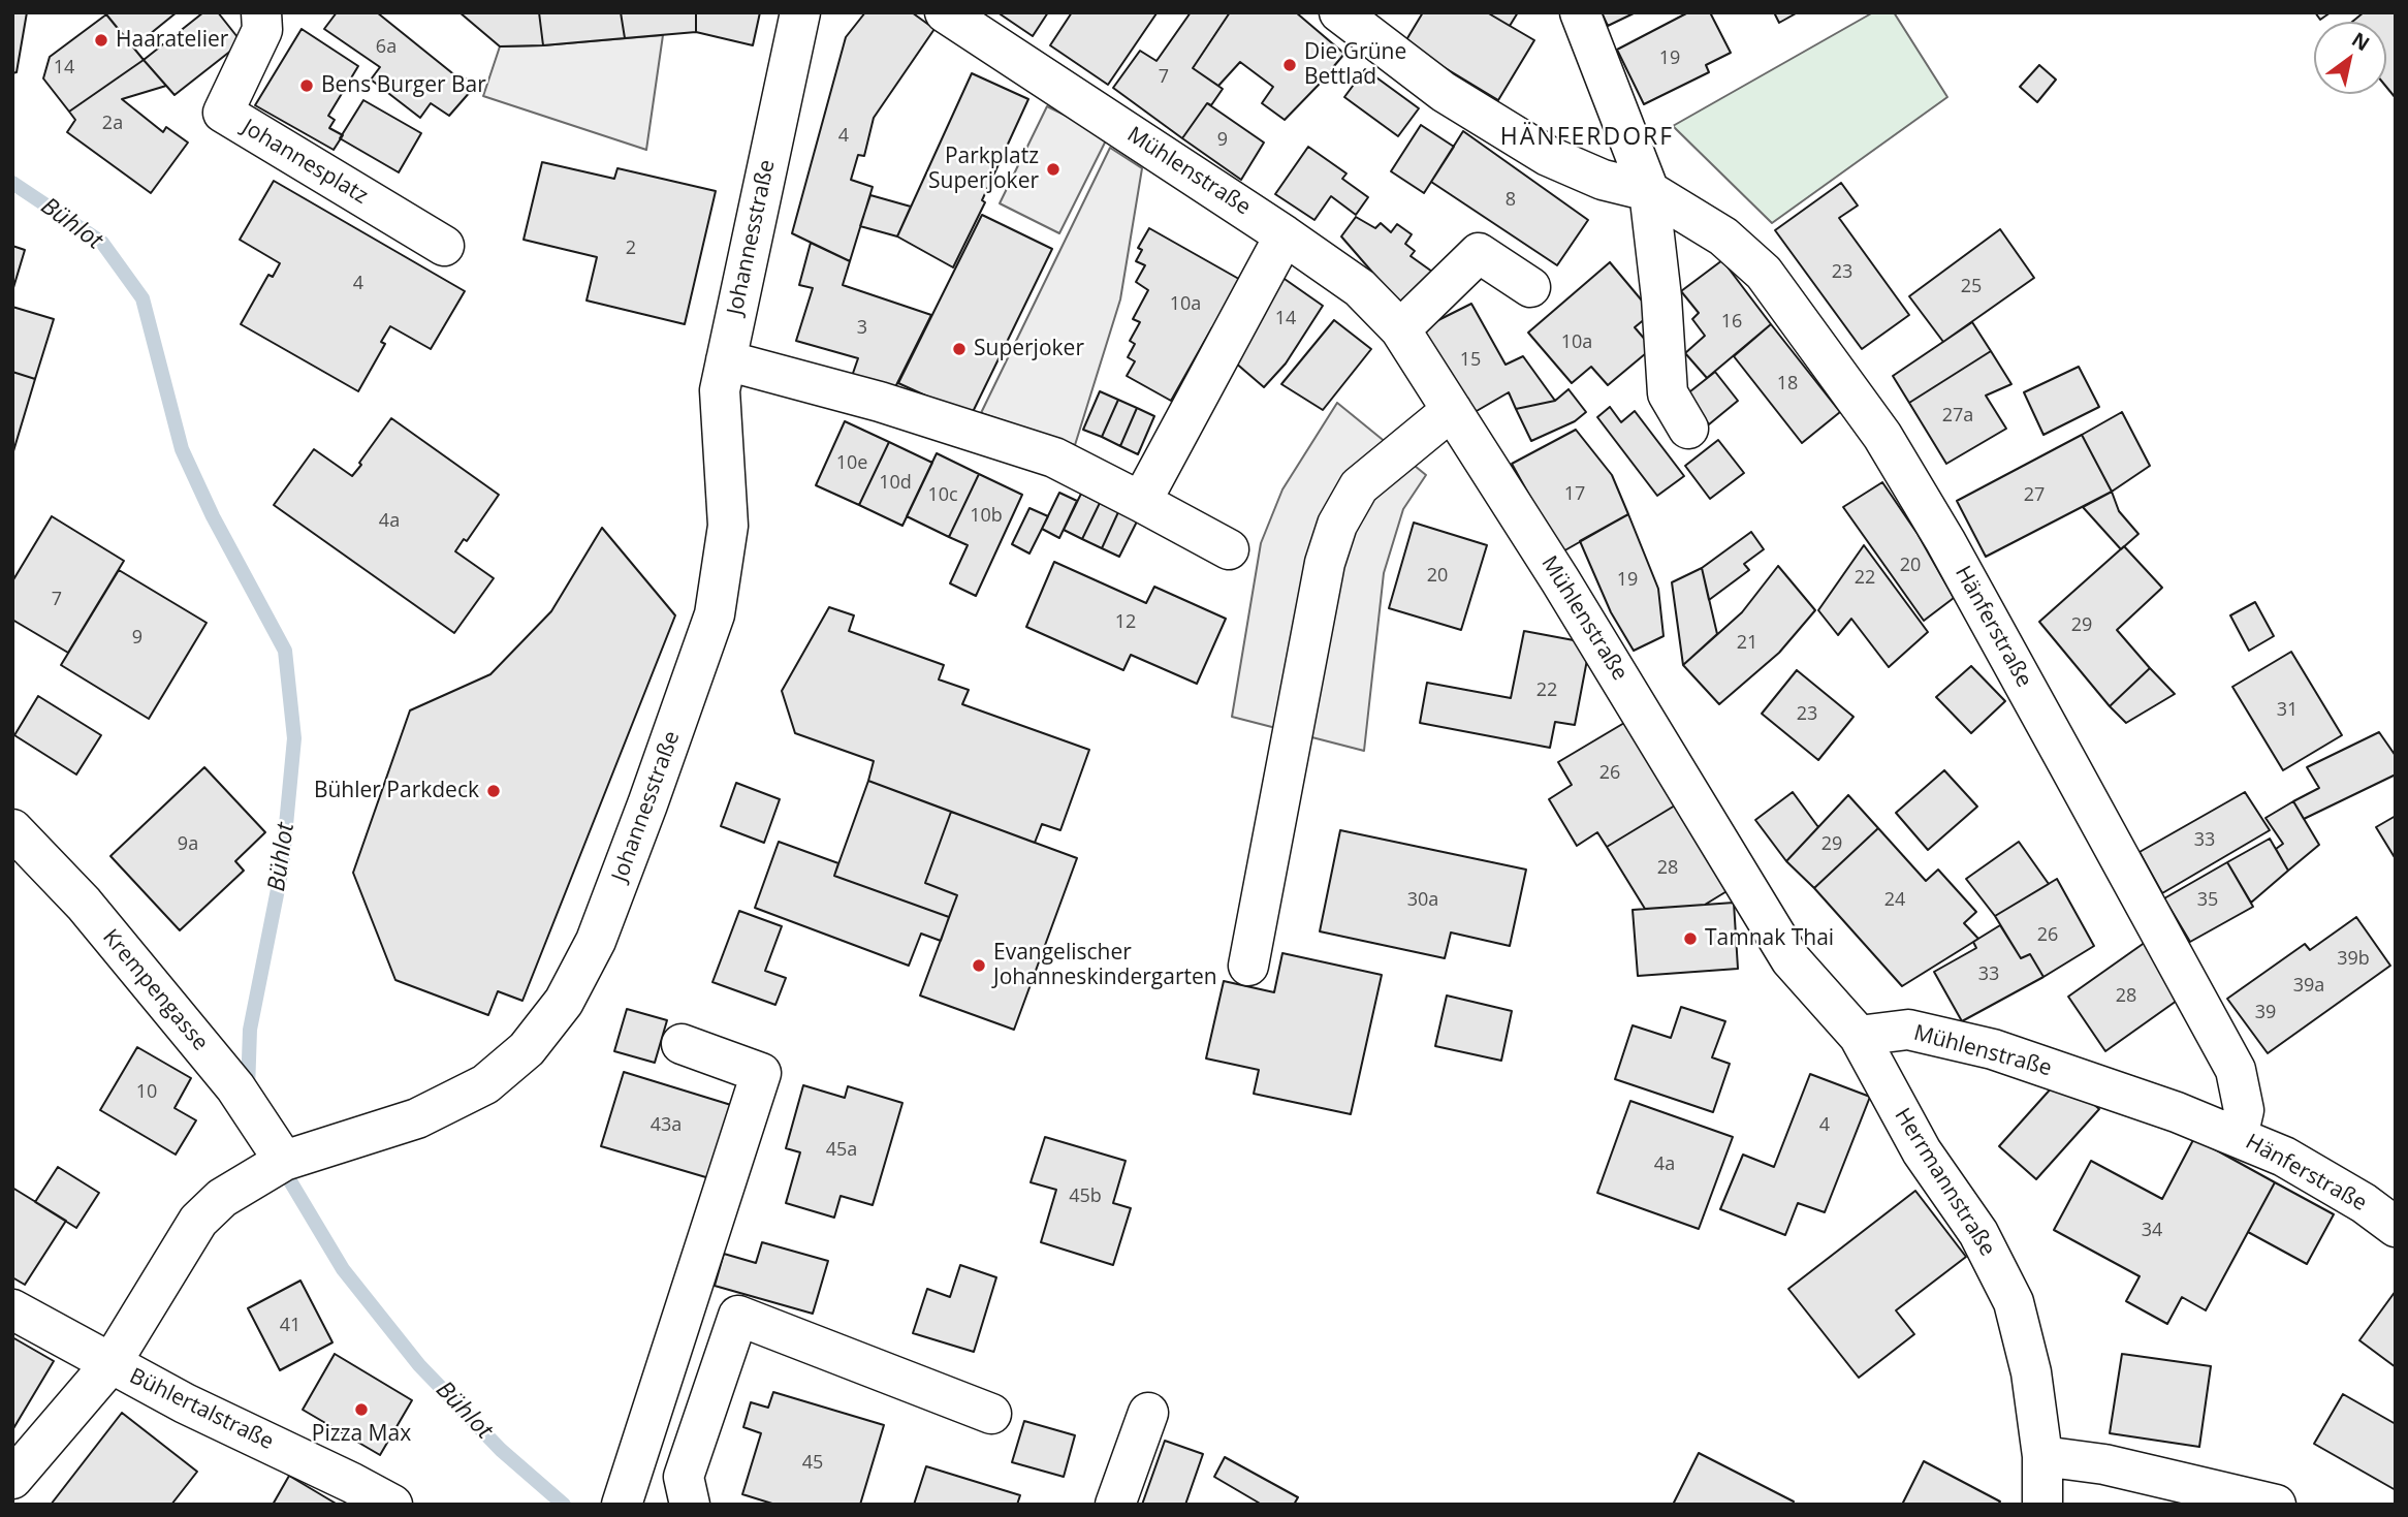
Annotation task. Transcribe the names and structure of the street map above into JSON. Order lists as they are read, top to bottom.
{
  "streets": {
    "street": [
      "Johannesplatz",
      "Mühlenstraße",
      "Johannesstraße",
      "Hänferstraße",
      "Krempengasse",
      "Herrmannstraße",
      "Bühlertalstraße"
    ]
  },
  "crossings": [
    ["Mühlenstraße", "Hänferstraße"],
    ["Mühlenstraße", "Herrmannstraße"],
    ["Johannesstraße", "Krempengasse"],
    ["Johannesstraße", "Bühlertalstraße"]
  ],
  "districts": ["HÄNFERDORF"],
  "water": ["Bühlot"],
  "places": [
    "Haaratelier",
    "Die Grüne Bettlad",
    "Bens Burger Bar",
    "Parkplatz Superjoker",
    "Superjoker",
    "Bühler Parkdeck",
    "Tamnak Thai",
    "Evangelischer Johanneskindergarten",
    "Pizza Max"
  ],
  "house_numbers": [
    "6a",
    "19",
    "14",
    "7",
    "2a",
    "4",
    "9",
    "8",
    "2",
    "23",
    "4",
    "25",
    "10a",
    "14",
    "16",
    "3",
    "10a",
    "15",
    "18",
    "27a",
    "10e",
    "10d",
    "17",
    "10c",
    "27",
    "10b",
    "4a",
    "20",
    "20",
    "22",
    "19",
    "7",
    "12",
    "29",
    "9",
    "21",
    "22",
    "31",
    "23",
    "26",
    "33",
    "9a",
    "29",
    "28",
    "30a",
    "24",
    "35",
    "26",
    "39b",
    "33",
    "39a",
    "28",
    "39",
    "10",
    "43a",
    "4",
    "45a",
    "4a",
    "45b",
    "34",
    "41",
    "45"
  ],
  "north": "top right"
}
